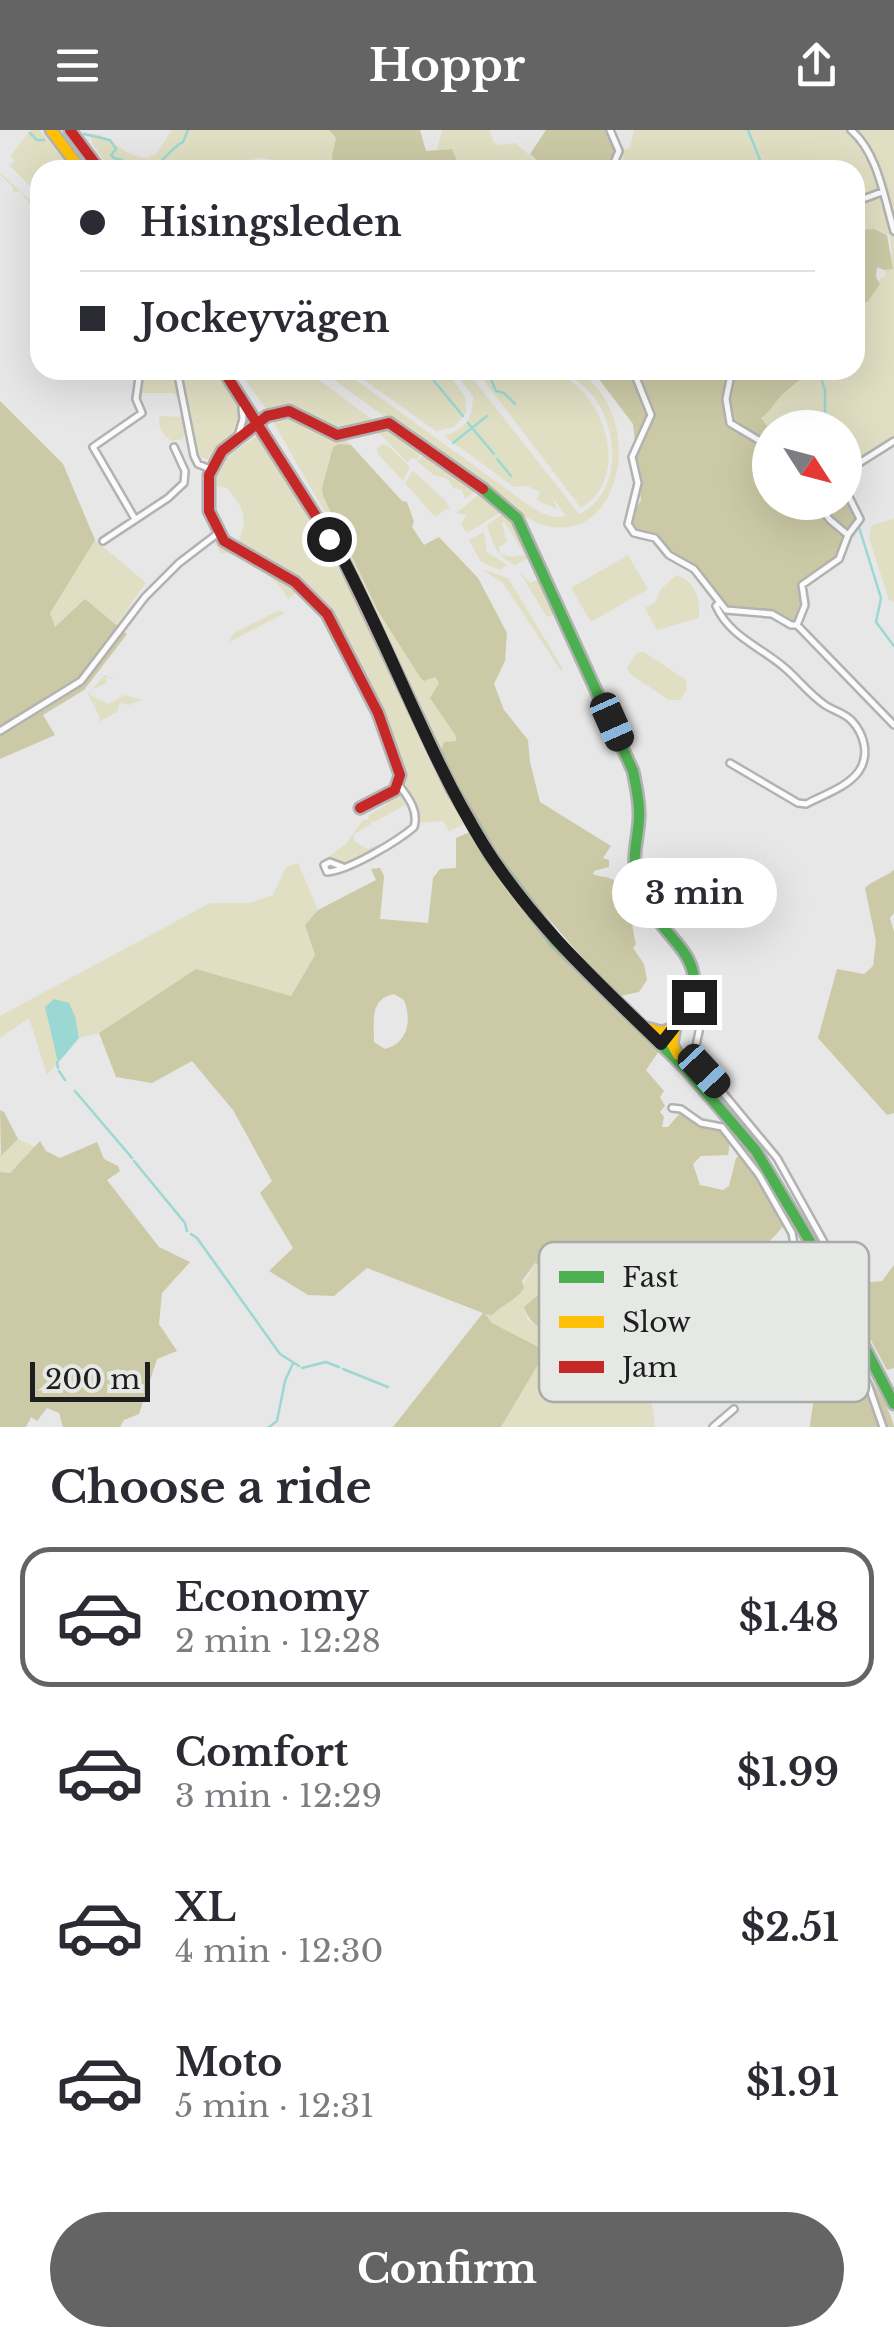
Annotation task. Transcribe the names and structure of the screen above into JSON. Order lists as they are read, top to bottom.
{
  "legend": ["Fast", "Slow", "Jam"],
  "scale_bar": "200 m",
  "north": "bottom right",
  "page": {
    "header": "Hoppr",
    "banner": ["Hisingsleden", "Jockeyvägen"],
    "bubble": "3 min",
    "scale": "200 m",
    "heading": "Choose a ride",
    "list": [
      {
        "name": "Economy",
        "note": "2 min · 12:28",
        "value": "$1.48"
      },
      {
        "name": "Comfort",
        "note": "3 min · 12:29",
        "value": "$1.99"
      },
      {
        "name": "XL",
        "note": "4 min · 12:30",
        "value": "$2.51"
      },
      {
        "name": "Moto",
        "note": "5 min · 12:31",
        "value": "$1.91"
      }
    ],
    "buttons": "Confirm"
  }
}
